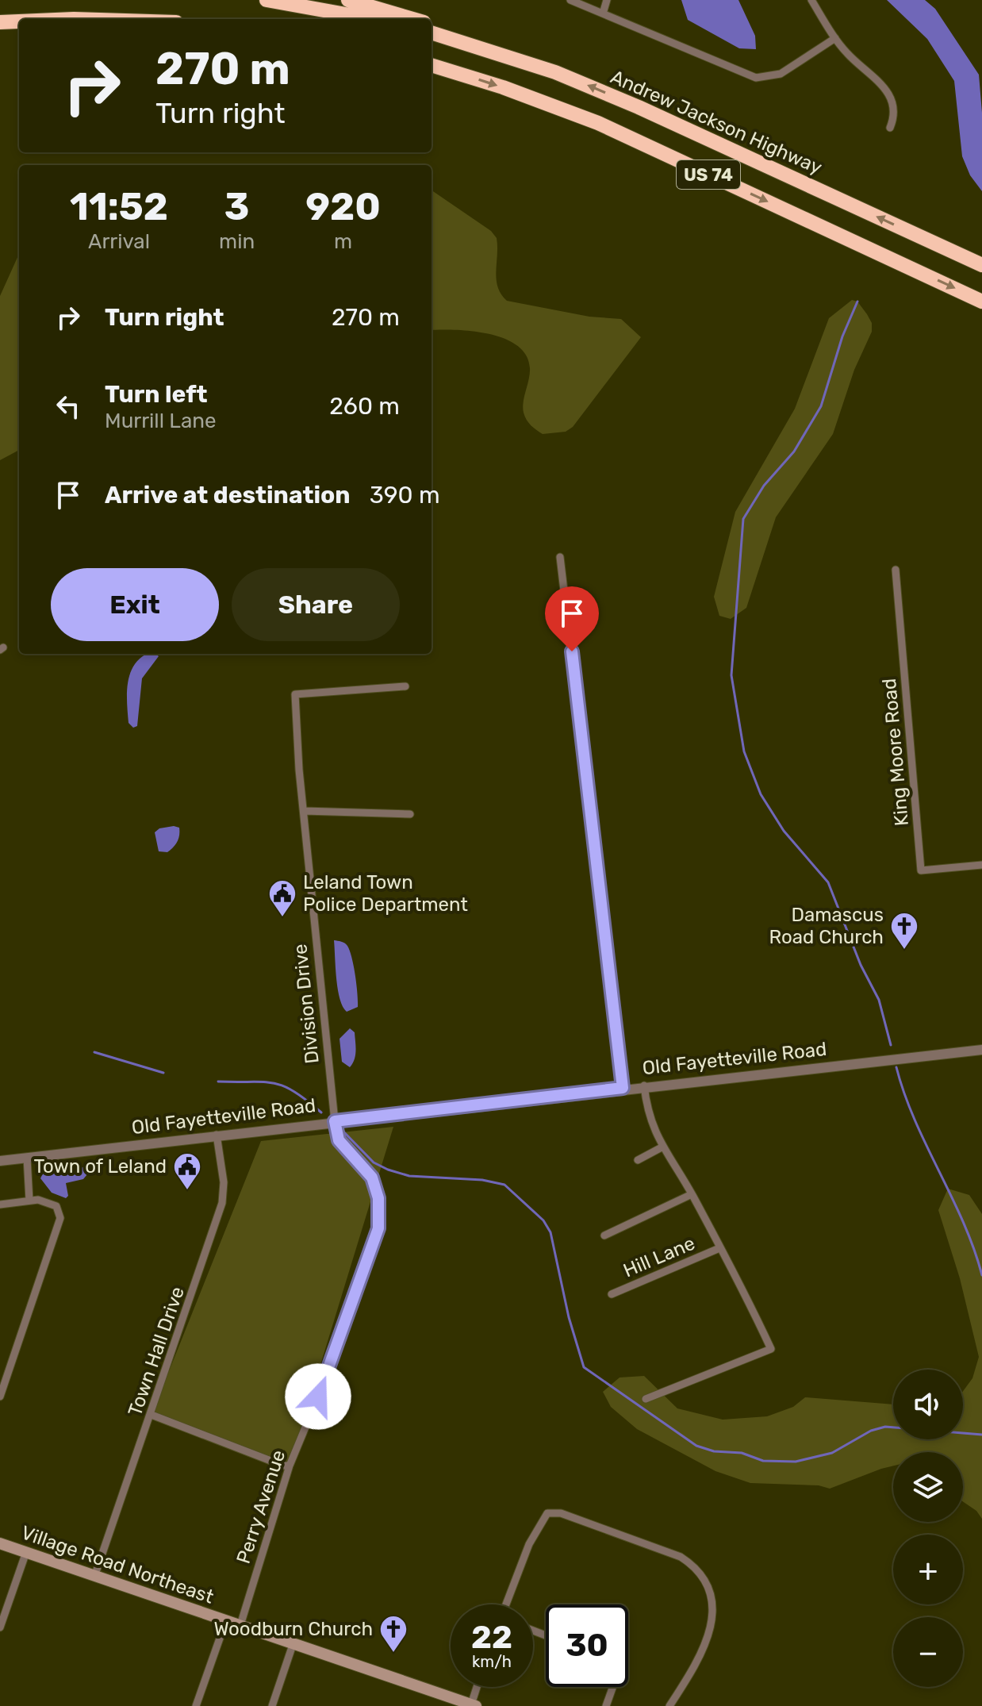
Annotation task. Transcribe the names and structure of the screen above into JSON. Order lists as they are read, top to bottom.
{
  "streets": {
    "highway": ["Andrew Jackson Highway", "US 74"],
    "main road": ["Village Road Northeast"],
    "street": [
      "King Moore Road",
      "Division Drive",
      "Old Fayetteville Road",
      "Hill Lane",
      "Town Hall Drive",
      "Perry Avenue"
    ]
  },
  "crossings": [
    ["Division Drive", "Old Fayetteville Road"],
    ["Division Drive", "Perry Avenue"],
    ["Old Fayetteville Road", "Town Hall Drive"],
    ["Old Fayetteville Road", "Perry Avenue"],
    ["Town Hall Drive", "Village Road Northeast"],
    ["Perry Avenue", "Village Road Northeast"]
  ],
  "places": {
    "public building": ["Leland Town Police Department", "Town of Leland"],
    "church": ["Damascus Road Church", "Woodburn Church"]
  },
  "page": {
    "turn": ["270 m", "Turn right"],
    "eta": [
      "11:52",
      "Arrival",
      "3",
      "min",
      "920",
      "m"
    ],
    "list": [
      {
        "name": "Turn right",
        "value": "270 m"
      },
      {
        "name": "Turn left",
        "note": "Murrill Lane",
        "value": "260 m"
      },
      {
        "name": "Arrive at destination",
        "value": "390 m"
      }
    ],
    "buttons": ["Exit", "Share"],
    "map_buttons": ["+", "−"],
    "speed": "22 km/h",
    "limit": "30"
  }
}
